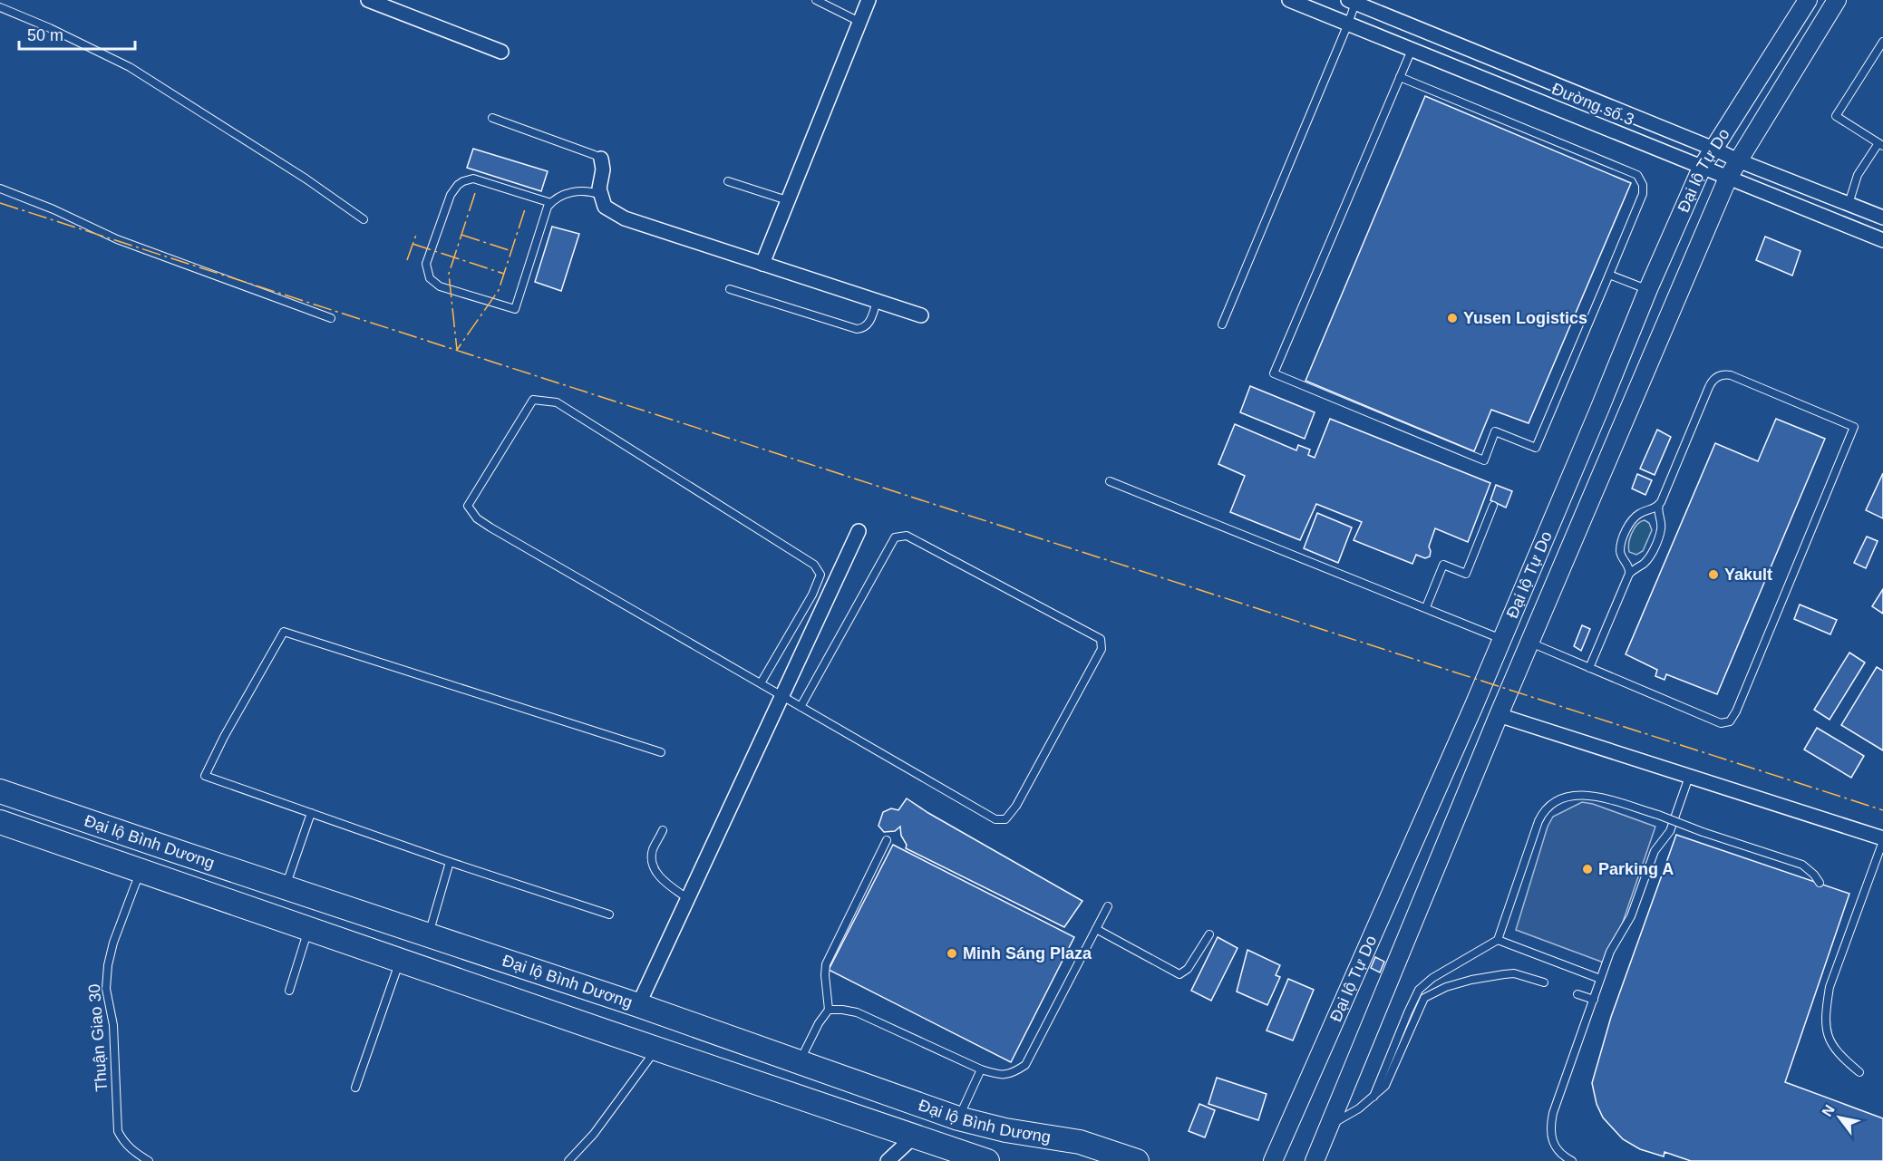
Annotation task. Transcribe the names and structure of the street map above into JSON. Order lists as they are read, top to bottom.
{
  "streets": {
    "highway": ["Đại lộ Bình Dương"],
    "street": ["Đường số 3", "Đại lộ Tự Do"],
    "lane": ["Thuận Giao 30"]
  },
  "crossings": [
    ["Đường số 3", "Đại lộ Tự Do"],
    ["Đại lộ Bình Dương", "Thuận Giao 30"]
  ],
  "places": [
    "Yusen Logistics",
    "Yakult",
    "Parking A",
    "Minh Sáng Plaza"
  ],
  "scale_bar": "50 m",
  "north": "top left"
}
